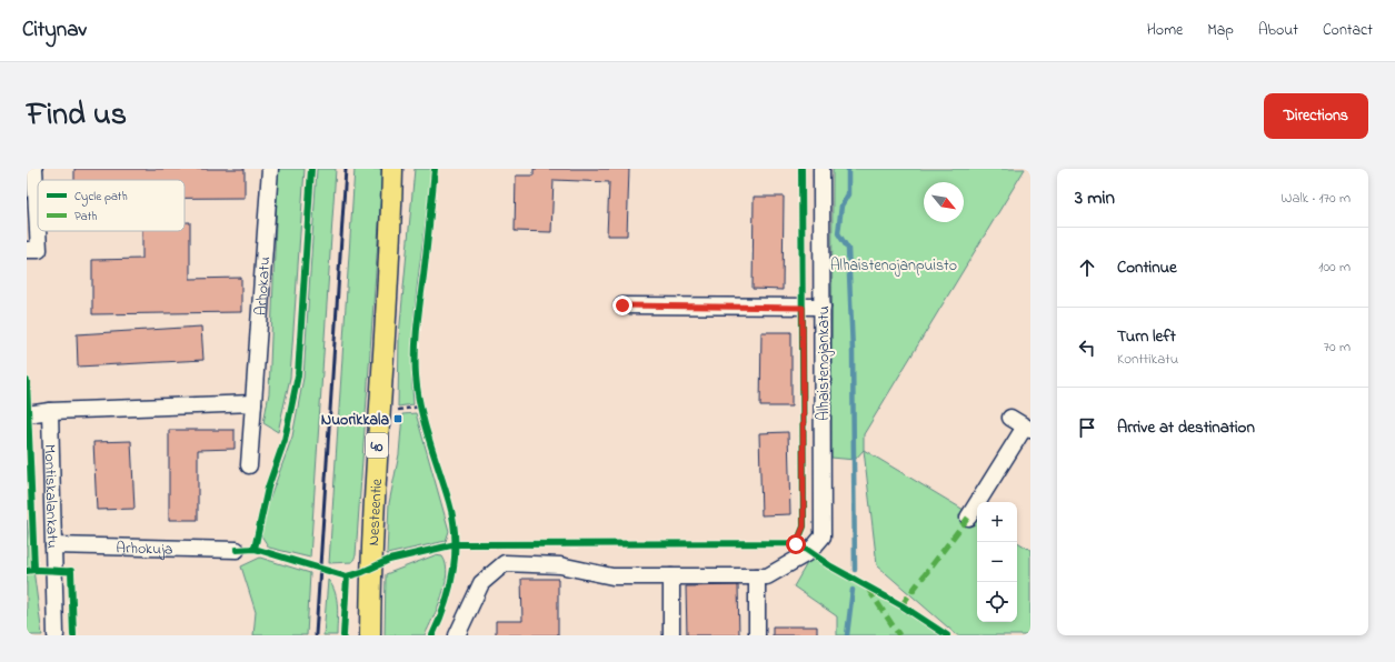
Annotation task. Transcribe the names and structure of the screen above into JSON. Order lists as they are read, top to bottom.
{
  "streets": {
    "main road": ["40", "Nesteentie"],
    "street": [
      "Arhokatu",
      "Alhaistenojankatu",
      "Montiskalankatu",
      "Arhokuja"
    ]
  },
  "crossings": [
    ["Montiskalankatu", "Arhokuja"]
  ],
  "parks": ["Alhaistenojanpuisto"],
  "places": {
    "transit": ["Nuorikkala"]
  },
  "legend": ["Cycle path", "Path"],
  "north": "bottom right",
  "page": {
    "header": "Citynav",
    "nav": [
      "Home",
      "Map",
      "About",
      "Contact"
    ],
    "title": "Find us",
    "buttons": "Directions",
    "heading": ["3 min", "Walk · 170 m"],
    "list": [
      ["Continue", "100 m"],
      ["Turn left", "Konttikatu", "70 m"],
      "Arrive at destination"
    ],
    "map_buttons": ["+", "−"]
  }
}
